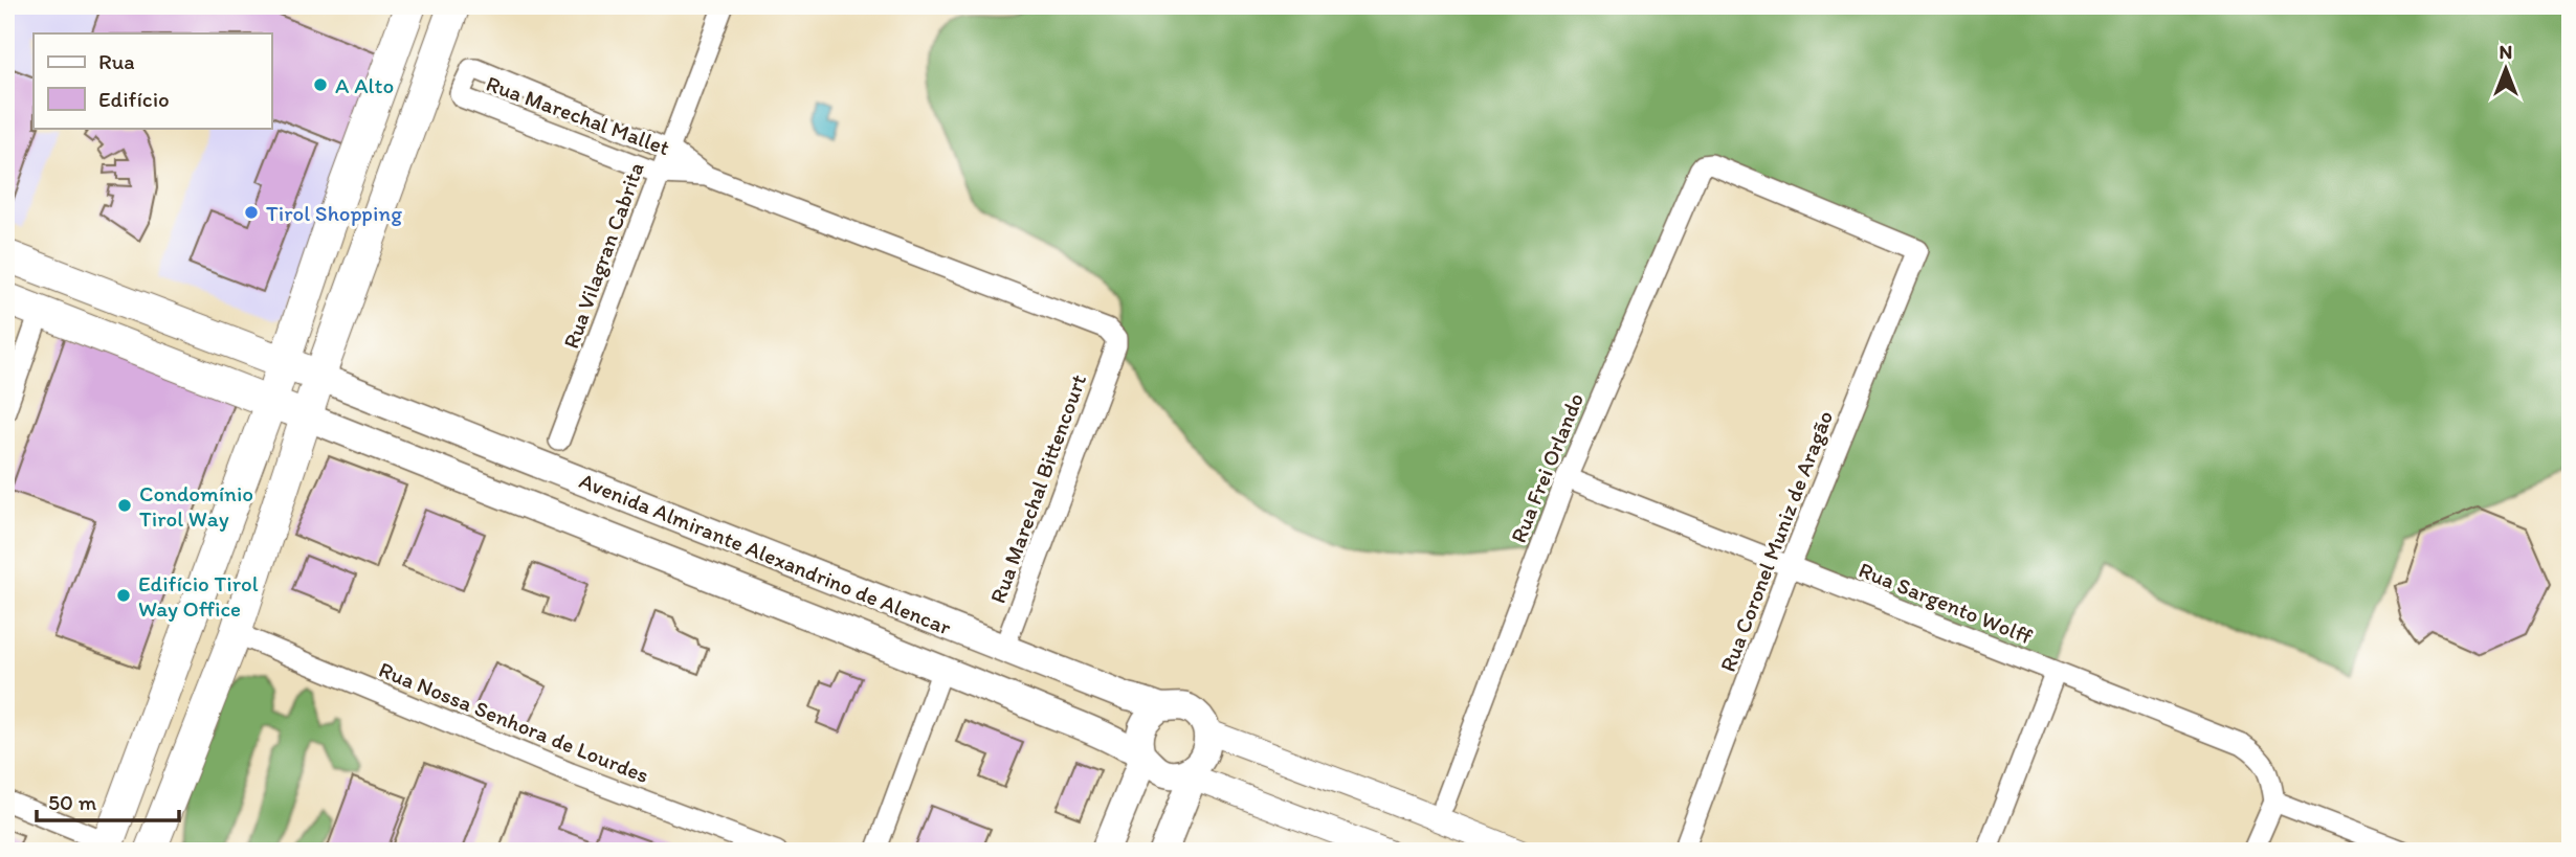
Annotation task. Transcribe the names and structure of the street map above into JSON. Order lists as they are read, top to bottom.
{
  "streets": {
    "main road": ["Avenida Almirante Alexandrino de Alencar"],
    "street": [
      "Rua Marechal Mallet",
      "Rua Vilagran Cabrita",
      "Rua Frei Orlando",
      "Rua Marechal Bittencourt",
      "Rua Coronel Muniz de Aragão",
      "Rua Sargento Wolff",
      "Rua Nossa Senhora de Lourdes"
    ]
  },
  "crossings": [
    ["Rua Marechal Mallet", "Rua Vilagran Cabrita"],
    ["Rua Marechal Mallet", "Rua Marechal Bittencourt"],
    ["Rua Frei Orlando", "Rua Coronel Muniz de Aragão"],
    ["Rua Frei Orlando", "Rua Sargento Wolff"],
    ["Rua Marechal Bittencourt", "Avenida Almirante Alexandrino de Alencar"],
    ["Rua Coronel Muniz de Aragão", "Rua Sargento Wolff"]
  ],
  "places": [
    "A Alto",
    "Tirol Shopping",
    "Condomínio Tirol Way",
    "Edifício Tirol Way Office"
  ],
  "legend": ["Rua", "Edifício"],
  "scale_bar": "50 m",
  "north": "top"
}
